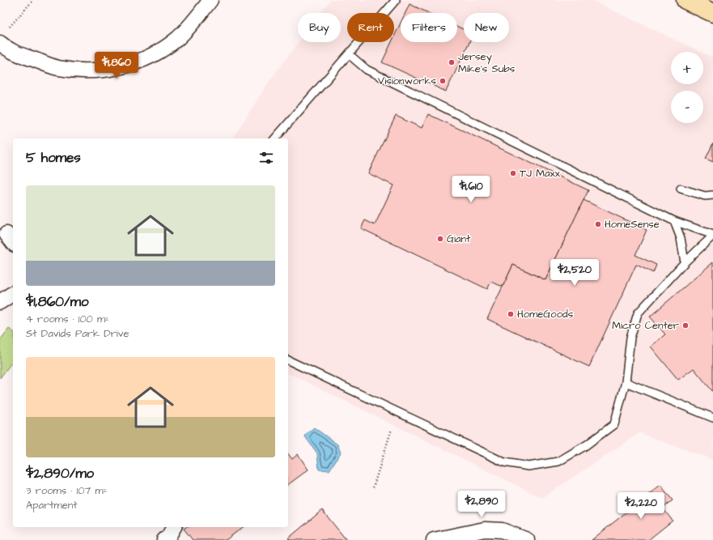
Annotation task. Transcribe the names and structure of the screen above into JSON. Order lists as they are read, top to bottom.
{
  "places": [
    "Jersey Mike's Subs",
    "Visionworks",
    "TJ Maxx",
    "HomeSense",
    "Giant",
    "HomeGoods",
    "Micro Center"
  ],
  "page": {
    "chip": [
      "Buy",
      "Rent",
      "Filters",
      "New"
    ],
    "map_buttons": ["+", "−"],
    "price": [
      "$1,860",
      "$1,610",
      "$2,520",
      "$2,890",
      "$2,220"
    ],
    "heading": "5 homes",
    "list": [
      {
        "name": "$1,860/mo",
        "note": "4 rooms · 100 m² · St Davids Park Drive"
      },
      {
        "name": "$2,890/mo",
        "note": "3 rooms · 107 m² · Apartment"
      }
    ]
  }
}
